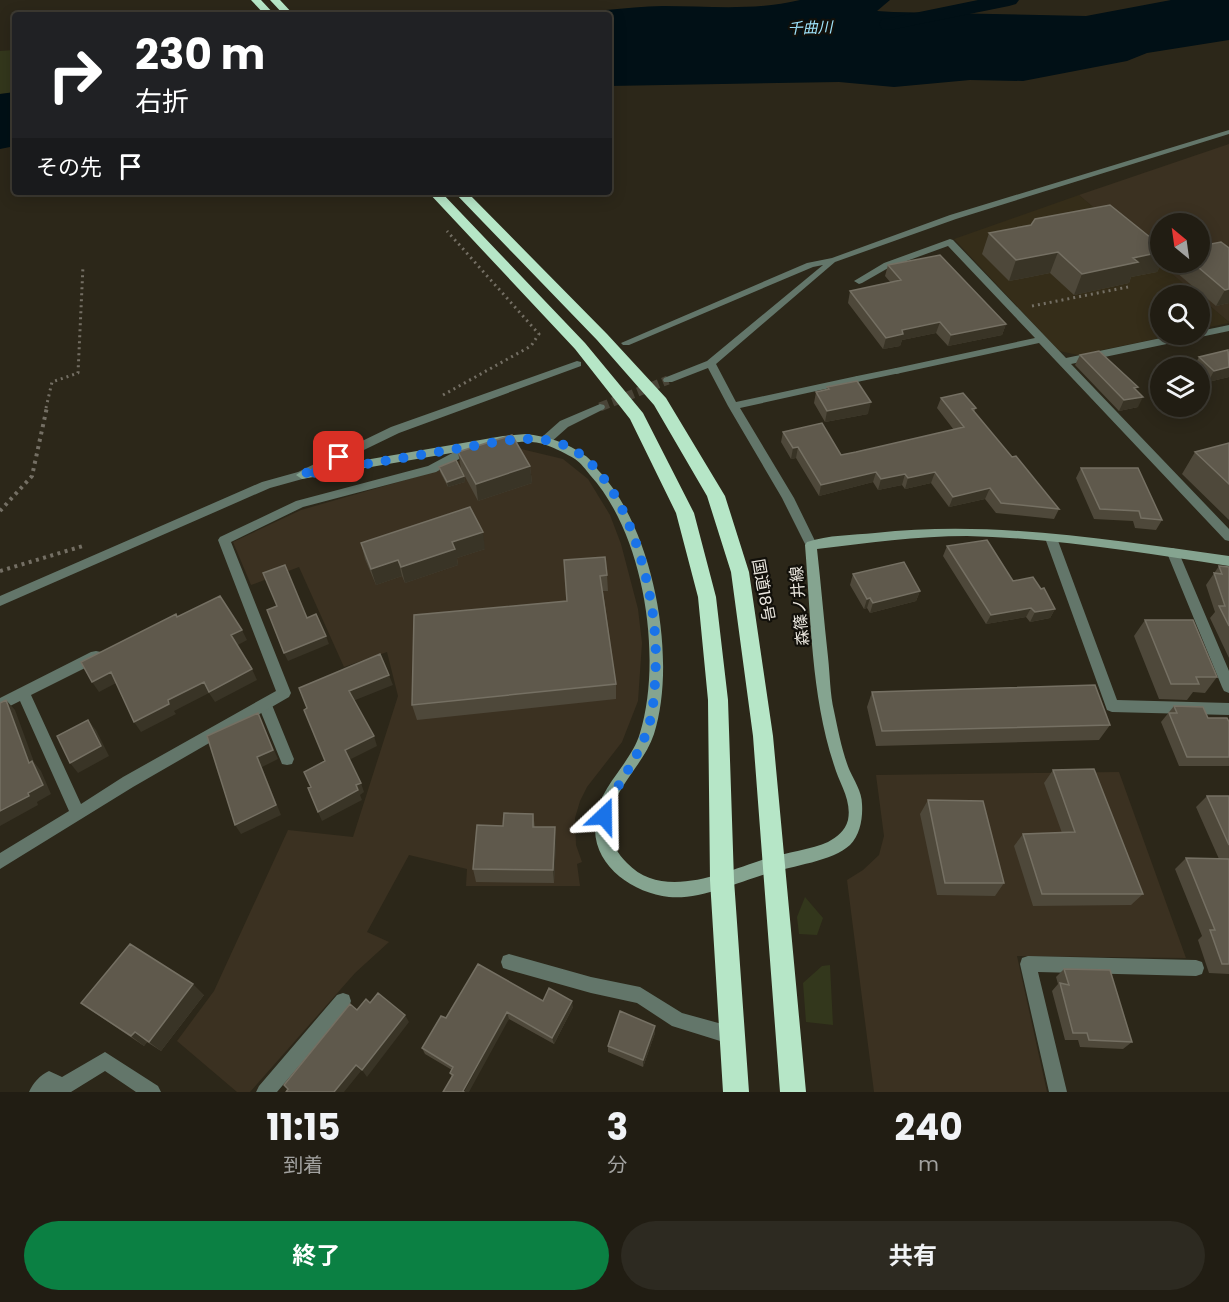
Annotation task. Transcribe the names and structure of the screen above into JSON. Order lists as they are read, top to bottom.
{
  "streets": {
    "highway": ["国道18号"],
    "street": ["森篠ノ井線"]
  },
  "crossings": [
    ["国道18号", "森篠ノ井線"]
  ],
  "water": ["千曲川"],
  "north": "top left",
  "page": {
    "turn": ["230 m", "右折"],
    "then": "その先",
    "eta": [
      "11:15",
      "到着",
      "3",
      "分",
      "240",
      "m"
    ],
    "buttons": ["終了", "共有"]
  }
}
